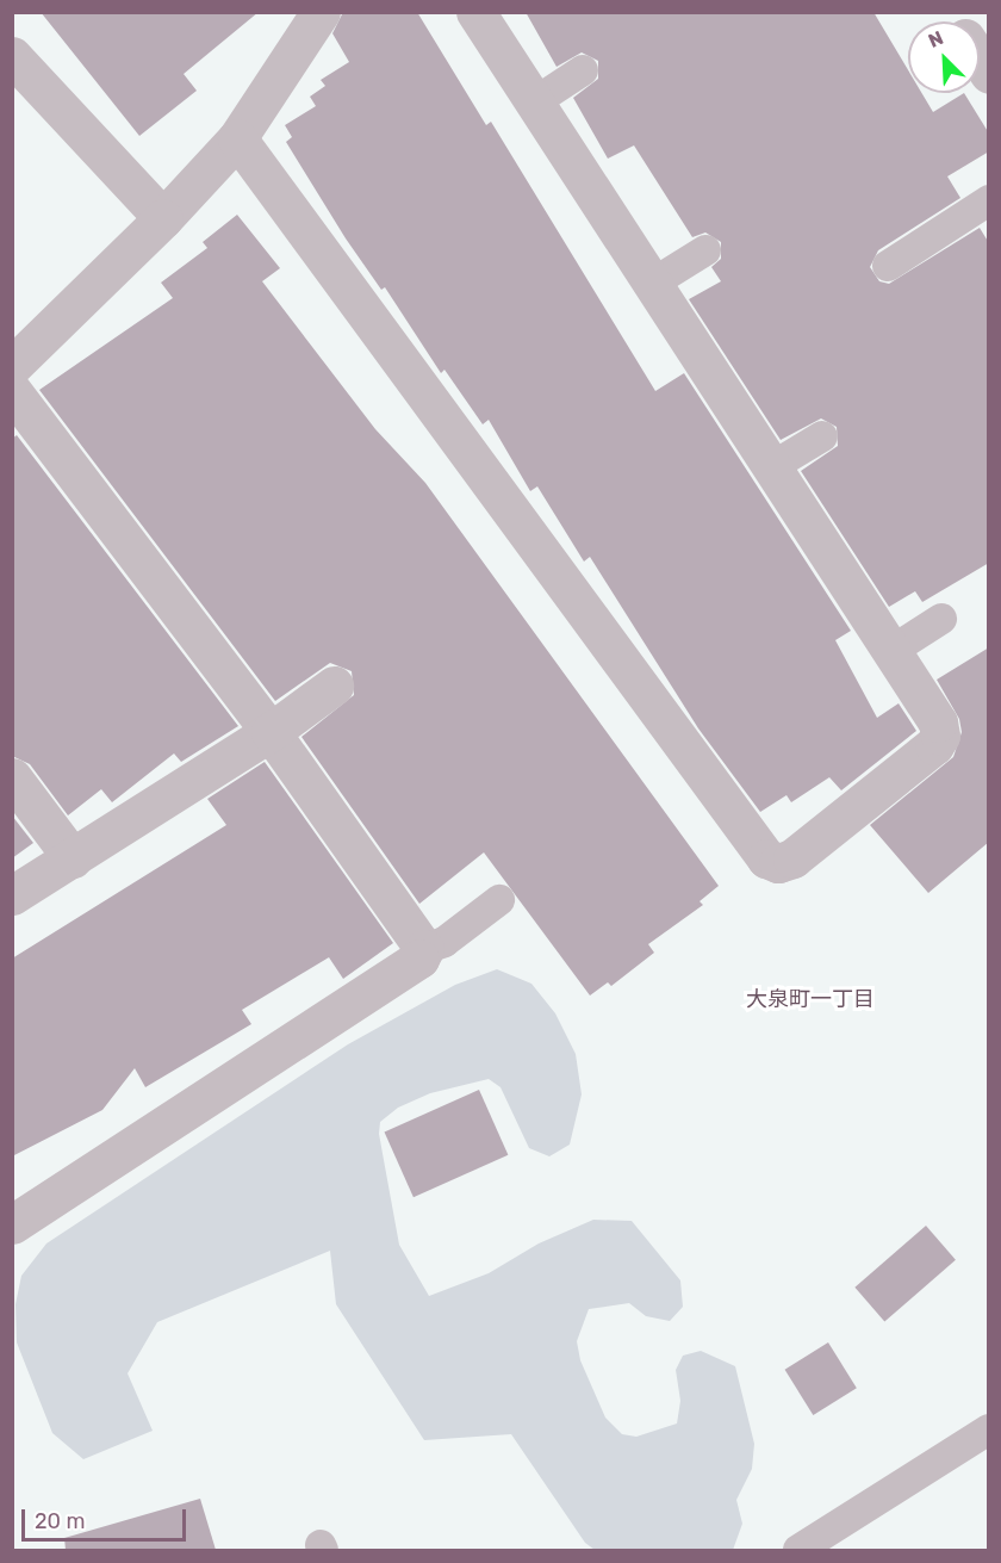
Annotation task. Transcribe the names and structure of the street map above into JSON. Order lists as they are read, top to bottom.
{
  "districts": ["大泉町一丁目"],
  "scale_bar": "20 m",
  "north": "top left"
}
